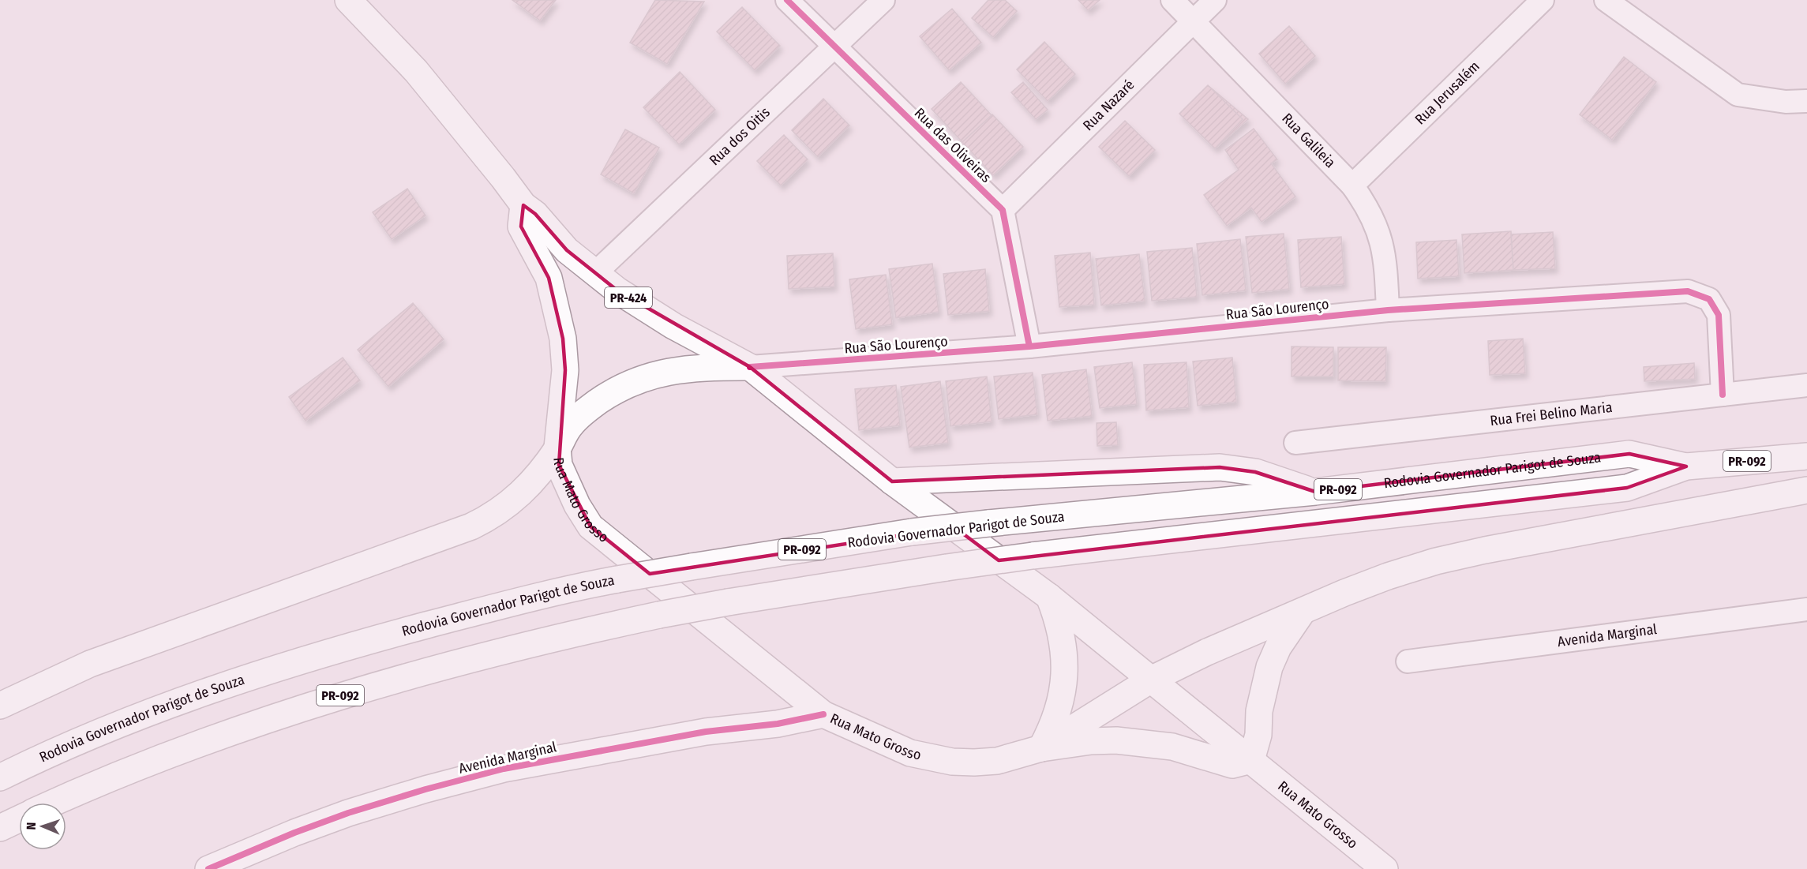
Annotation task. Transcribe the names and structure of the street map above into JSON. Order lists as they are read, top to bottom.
{
  "streets": {
    "main road": [
      "PR-424",
      "PR-092",
      "Rodovia Governador Parigot de Souza",
      "Rua Mato Grosso",
      "Avenida Marginal"
    ],
    "street": [
      "Rua Jerusalém",
      "Rua Nazaré",
      "Rua dos Oitis",
      "Rua Galileia",
      "Rua das Oliveiras",
      "Rua São Lourenço",
      "Rua Frei Belino Maria"
    ]
  },
  "crossings": [
    ["Rua Jerusalém", "Rua Galileia"],
    ["Rua Nazaré", "Rua Galileia"],
    ["Rua Nazaré", "Rua das Oliveiras"],
    ["Rua dos Oitis", "Rua das Oliveiras"],
    ["Rua dos Oitis", "PR-424"],
    ["Rua Galileia", "Rua São Lourenço"],
    ["PR-424", "Rua São Lourenço"],
    ["Rua São Lourenço", "Rua Frei Belino Maria"],
    ["Rua Mato Grosso", "Avenida Marginal"]
  ],
  "north": "left"
}
